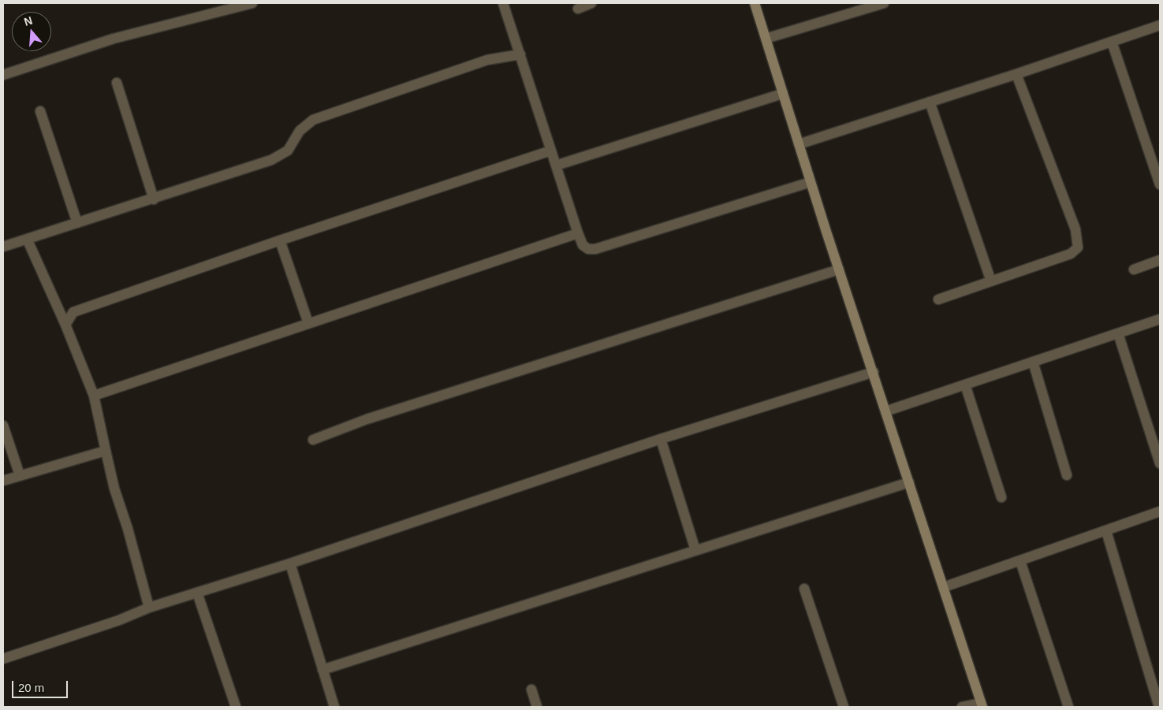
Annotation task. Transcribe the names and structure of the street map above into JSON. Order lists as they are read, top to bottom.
{
  "scale_bar": "20 m",
  "north": "top"
}
